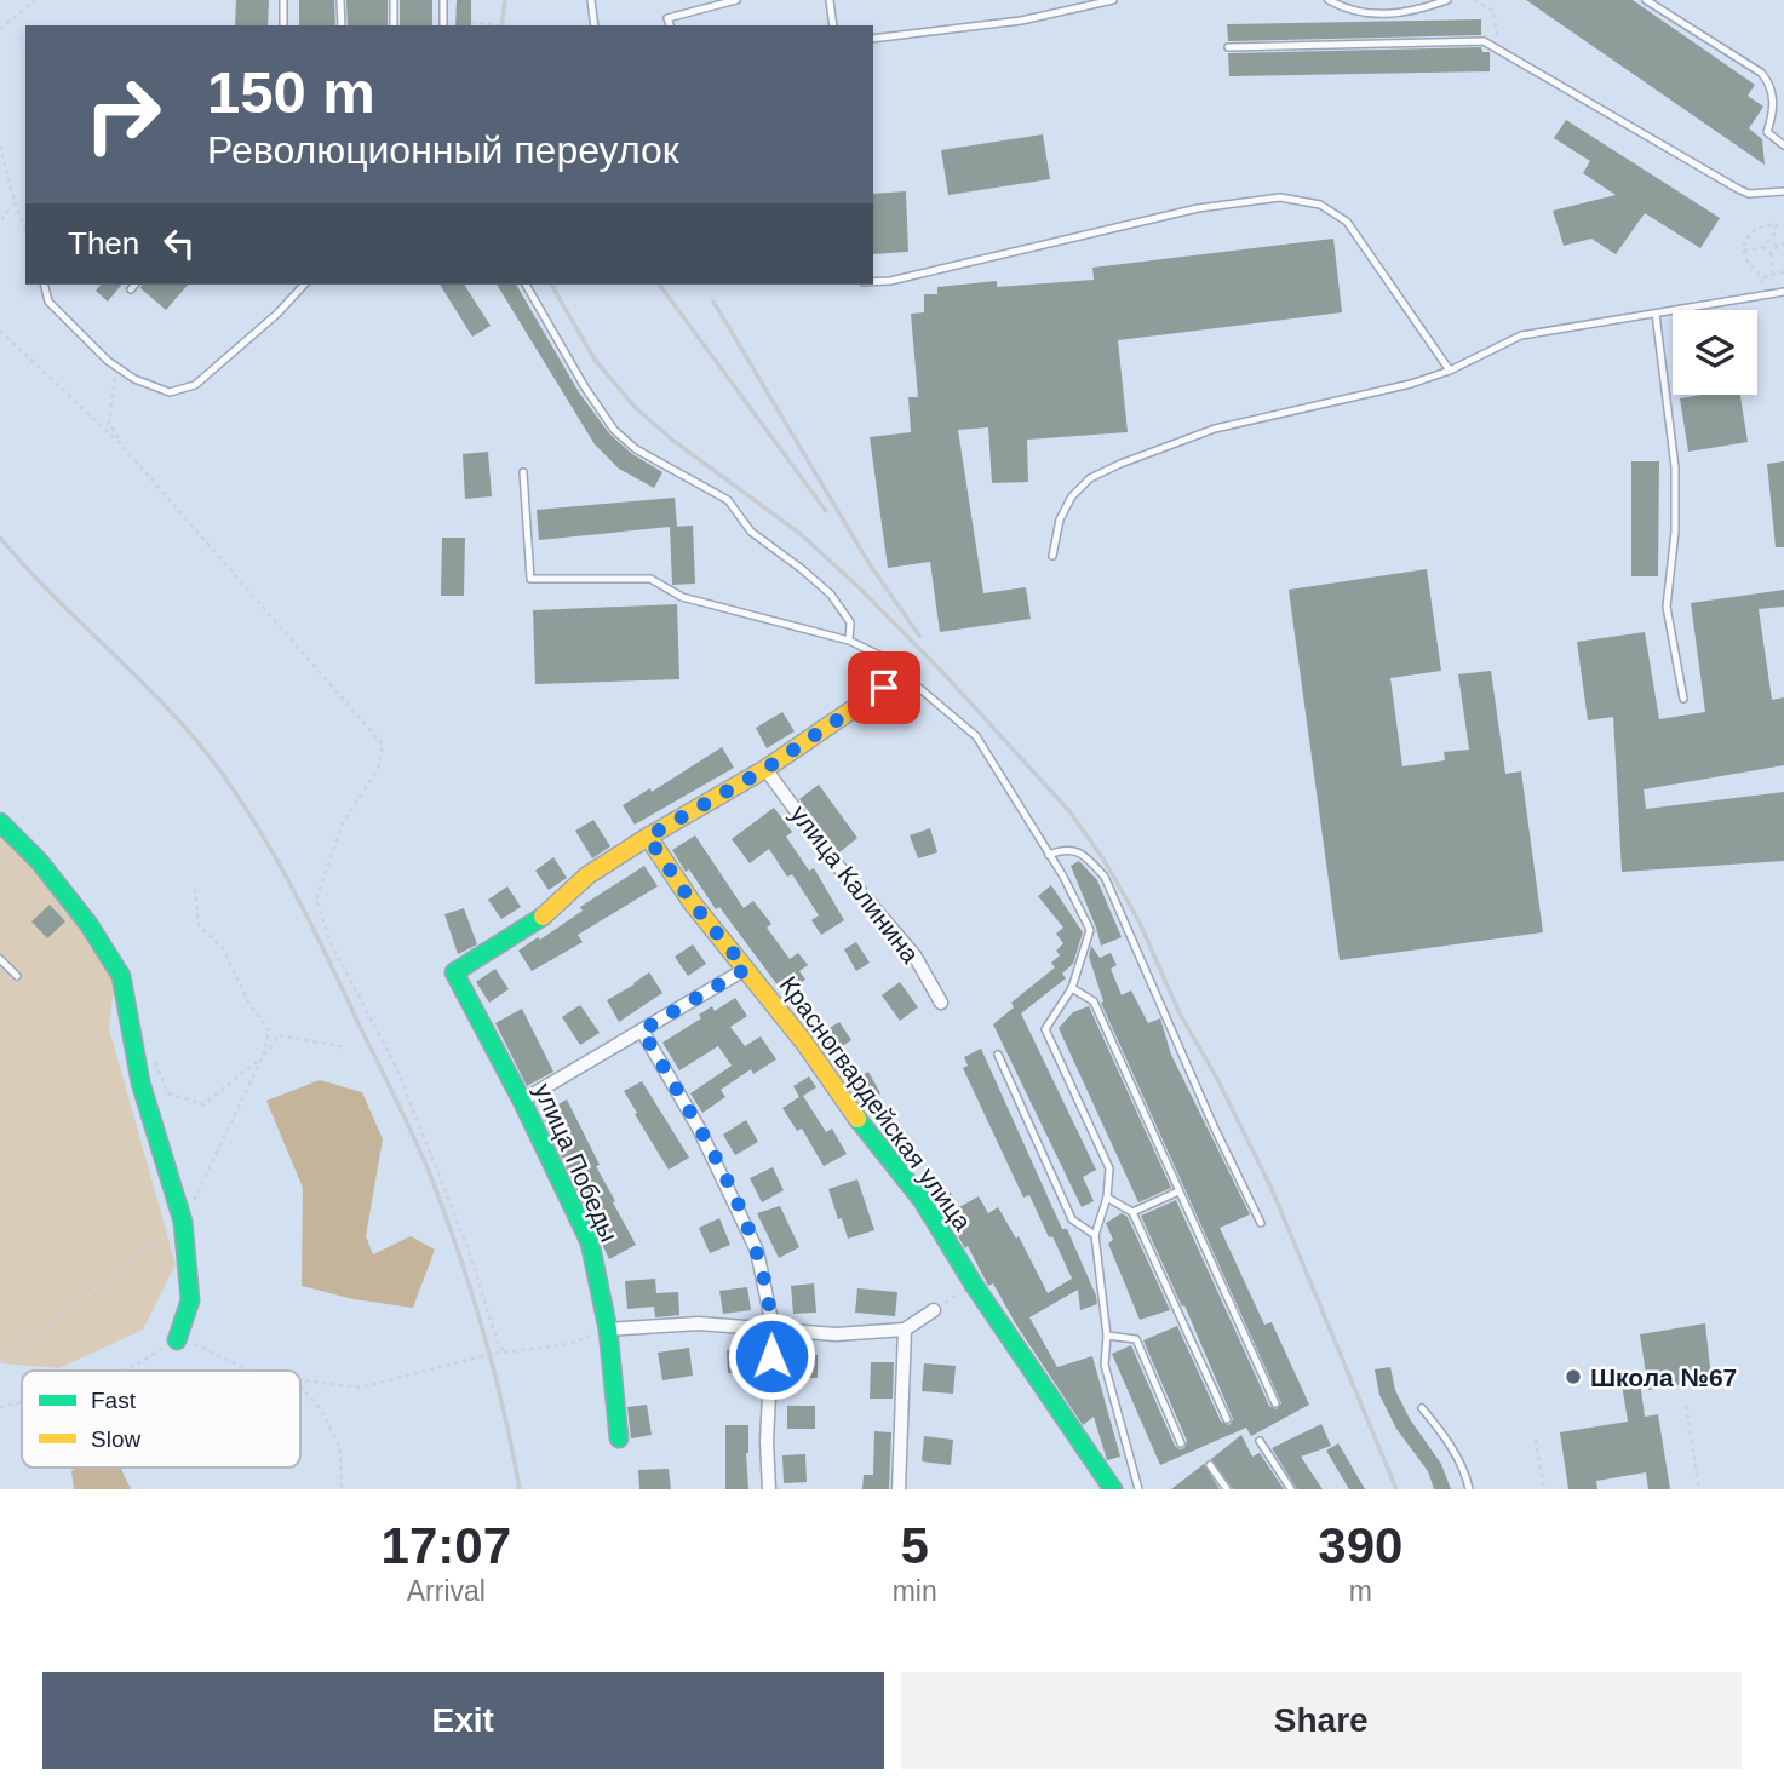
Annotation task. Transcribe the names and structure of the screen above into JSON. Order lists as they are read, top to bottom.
{
  "streets": {
    "street": ["улица Калинина", "Красногвардейская улица", "улица Победы"]
  },
  "crossings": [
    ["Красногвардейская улица", "улица Победы"]
  ],
  "places": ["Школа №67"],
  "legend": ["Fast", "Slow"],
  "page": {
    "turn": ["150 m", "Революционный переулок"],
    "then": "Then",
    "eta": [
      "17:07",
      "Arrival",
      "5",
      "min",
      "390",
      "m"
    ],
    "buttons": ["Exit", "Share"]
  }
}
